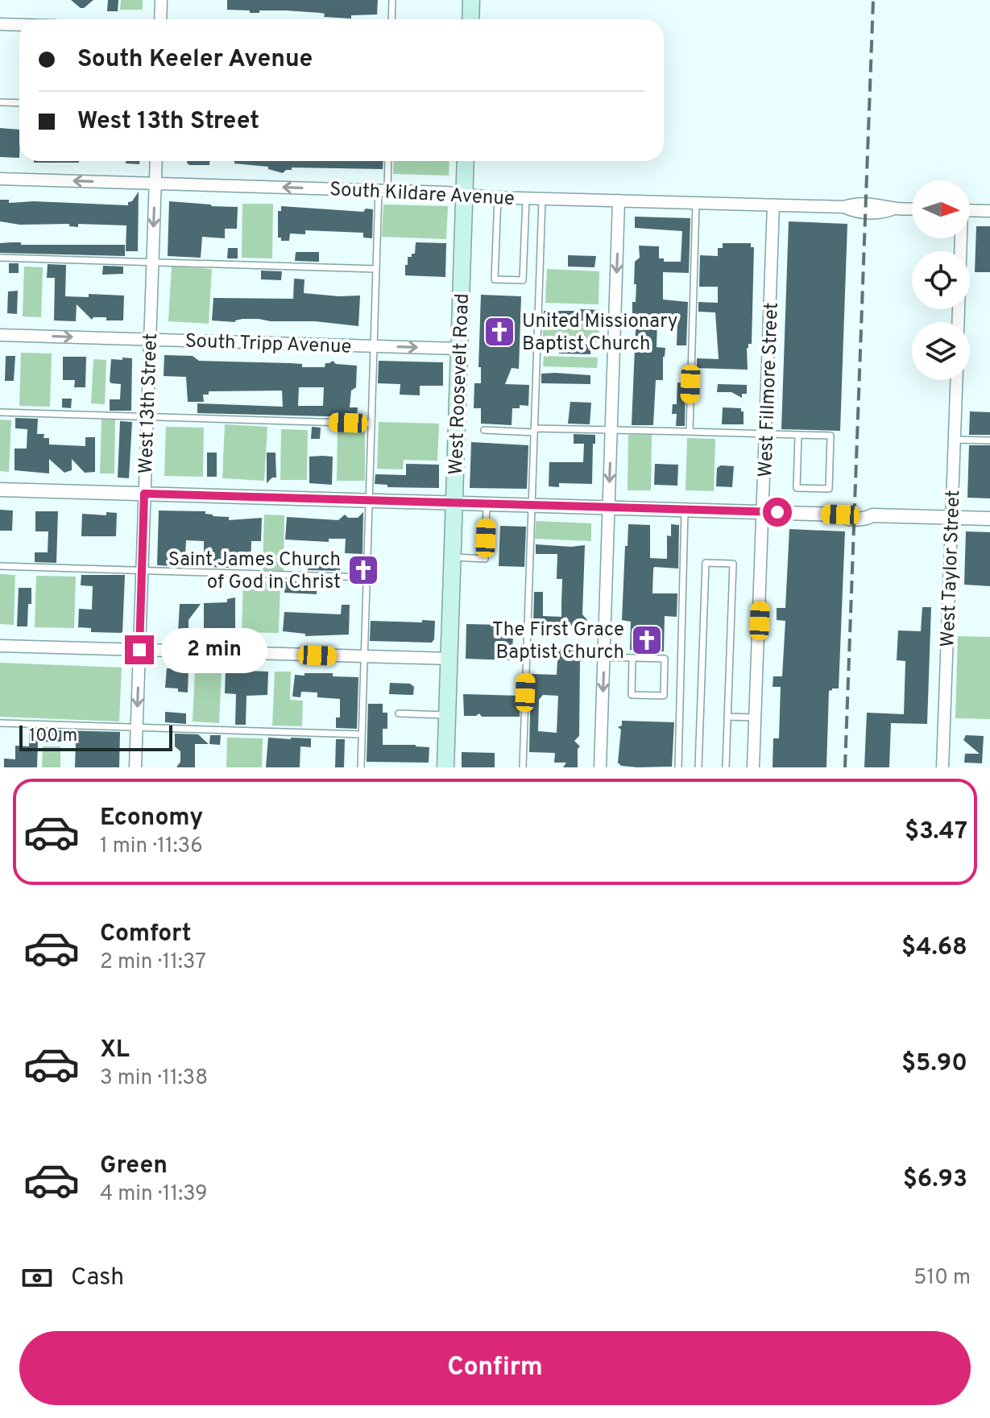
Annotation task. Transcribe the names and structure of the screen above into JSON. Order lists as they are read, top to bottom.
{
  "streets": {
    "main road": ["West Roosevelt Road"],
    "street": [
      "South Kildare Avenue",
      "South Tripp Avenue",
      "West Fillmore Street",
      "West 13th Street",
      "West Taylor Street"
    ]
  },
  "crossings": [
    ["South Kildare Avenue", "West Roosevelt Road"],
    ["South Kildare Avenue", "West Fillmore Street"],
    ["South Kildare Avenue", "West 13th Street"],
    ["South Tripp Avenue", "West Roosevelt Road"],
    ["South Tripp Avenue", "West 13th Street"]
  ],
  "one_way": ["South Kildare Avenue", "South Tripp Avenue"],
  "places": {
    "church": ["United Missionary Baptist Church", "Saint James Church of God in Christ", "The First Grace Baptist Church"]
  },
  "scale_bar": "100 m",
  "north": "right",
  "page": {
    "banner": ["South Keeler Avenue", "West 13th Street"],
    "bubble": "2 min",
    "scale": "100 m",
    "list": [
      {
        "name": "Economy",
        "note": "1 min · 11:36",
        "value": "$3.47"
      },
      {
        "name": "Comfort",
        "note": "2 min · 11:37",
        "value": "$4.68"
      },
      {
        "name": "XL",
        "note": "3 min · 11:38",
        "value": "$5.90"
      },
      {
        "name": "Green",
        "note": "4 min · 11:39",
        "value": "$6.93"
      }
    ],
    "pay": ["Cash", "510 m"],
    "buttons": "Confirm"
  }
}
